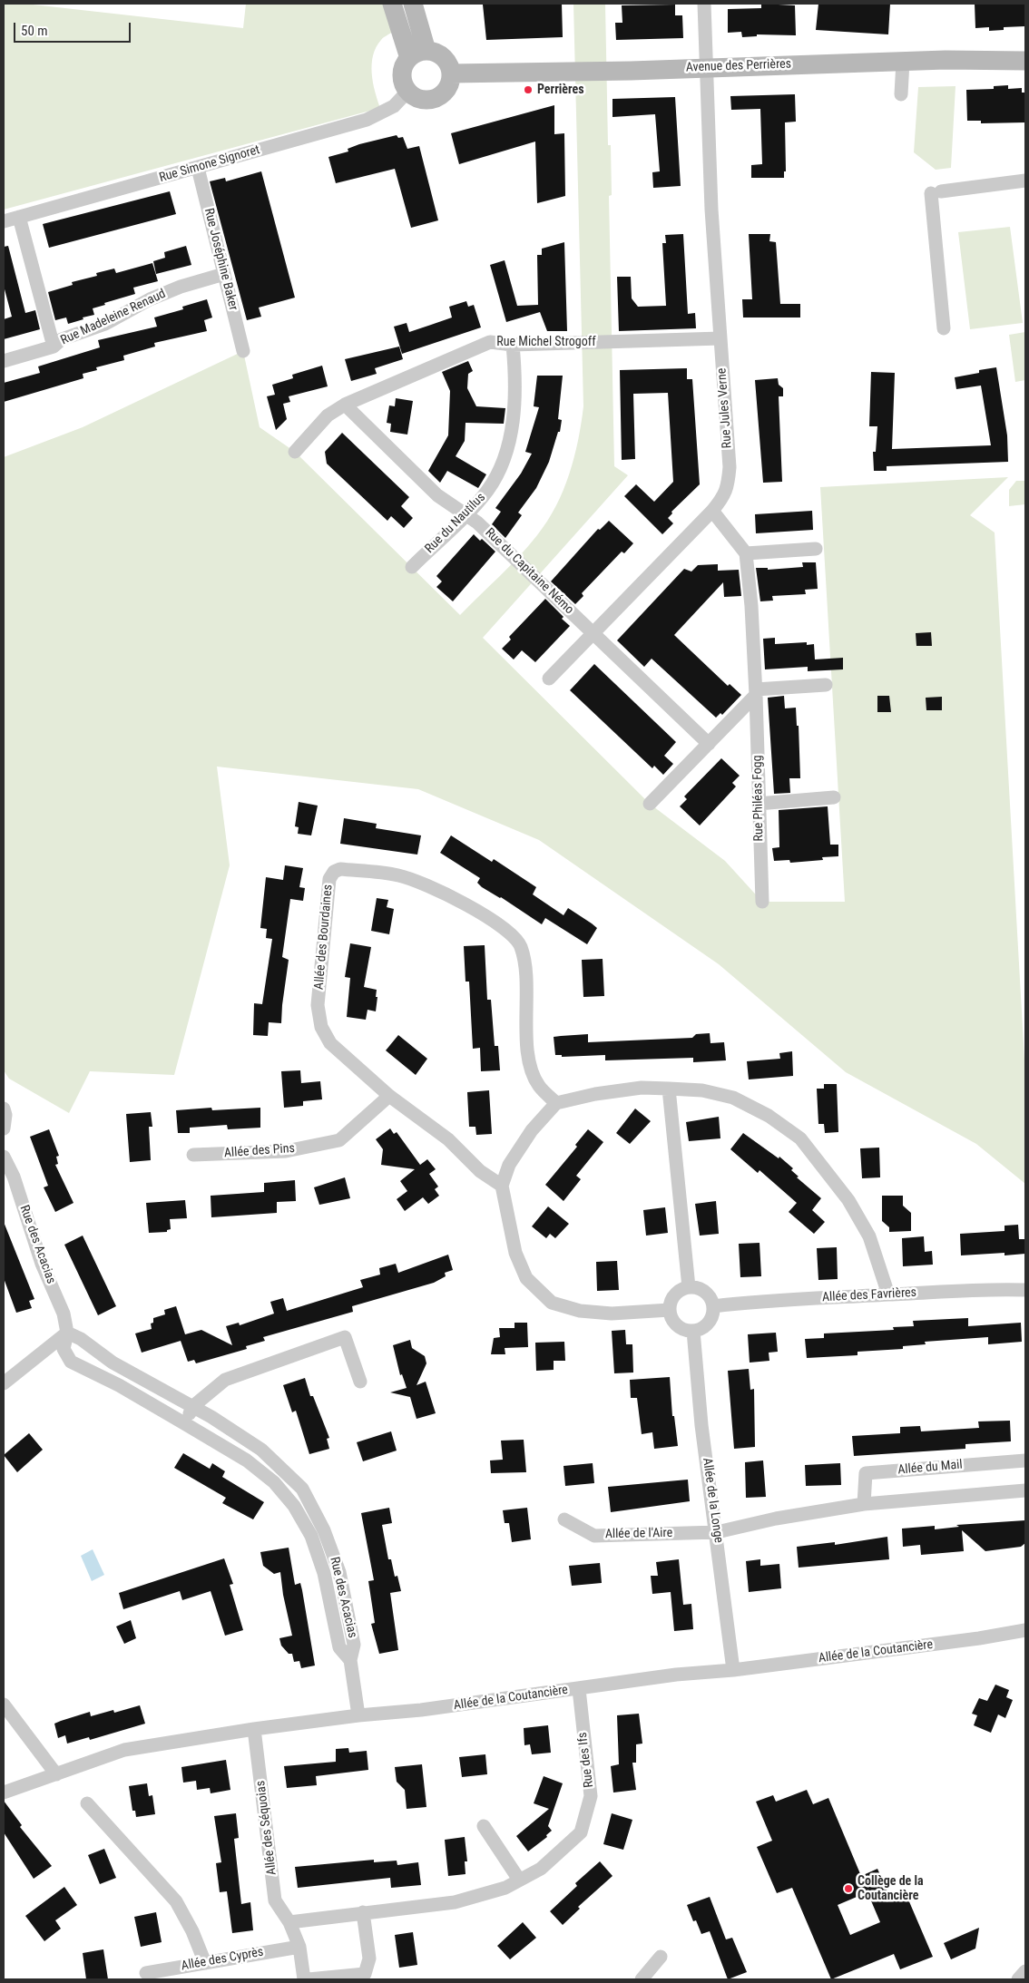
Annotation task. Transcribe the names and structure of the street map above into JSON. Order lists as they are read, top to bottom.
{
  "streets": {
    "street": [
      "Avenue des Perrières",
      "Rue Simone Signoret",
      "Rue Joséphine Baker",
      "Rue Madeleine Renaud",
      "Rue Michel Strogoff",
      "Rue Jules Verne",
      "Rue du Nautilus",
      "Rue du Capitaine Némo",
      "Rue Philéas Fogg",
      "Allée des Bourdaines",
      "Allée des Pins",
      "Rue des Acacias",
      "Allée des Favrières",
      "Allée du Mail",
      "Allée de la Longe",
      "Allée de l'Aire",
      "Allée de la Coutancière",
      "Rue des Ifs",
      "Allée des Séquoias",
      "Allée des Cyprès"
    ]
  },
  "crossings": [
    ["Avenue des Perrières", "Rue Simone Signoret"],
    ["Avenue des Perrières", "Rue Jules Verne"],
    ["Rue Simone Signoret", "Rue Joséphine Baker"],
    ["Rue Joséphine Baker", "Rue Madeleine Renaud"],
    ["Rue Michel Strogoff", "Rue Jules Verne"],
    ["Rue Michel Strogoff", "Rue du Nautilus"],
    ["Rue Michel Strogoff", "Rue du Capitaine Némo"],
    ["Rue Jules Verne", "Rue du Capitaine Némo"],
    ["Rue du Nautilus", "Rue du Capitaine Némo"],
    ["Allée des Bourdaines", "Allée des Pins"],
    ["Rue des Acacias", "Allée de la Coutancière"],
    ["Allée des Favrières", "Allée de la Longe"],
    ["Allée de la Longe", "Allée de l'Aire"],
    ["Allée de la Longe", "Allée de la Coutancière"],
    ["Allée de la Coutancière", "Rue des Ifs"],
    ["Allée de la Coutancière", "Allée des Séquoias"],
    ["Rue des Ifs", "Allée des Séquoias"]
  ],
  "places": ["Perrières", "Collège de la Coutancière"],
  "scale_bar": "50 m"
}
